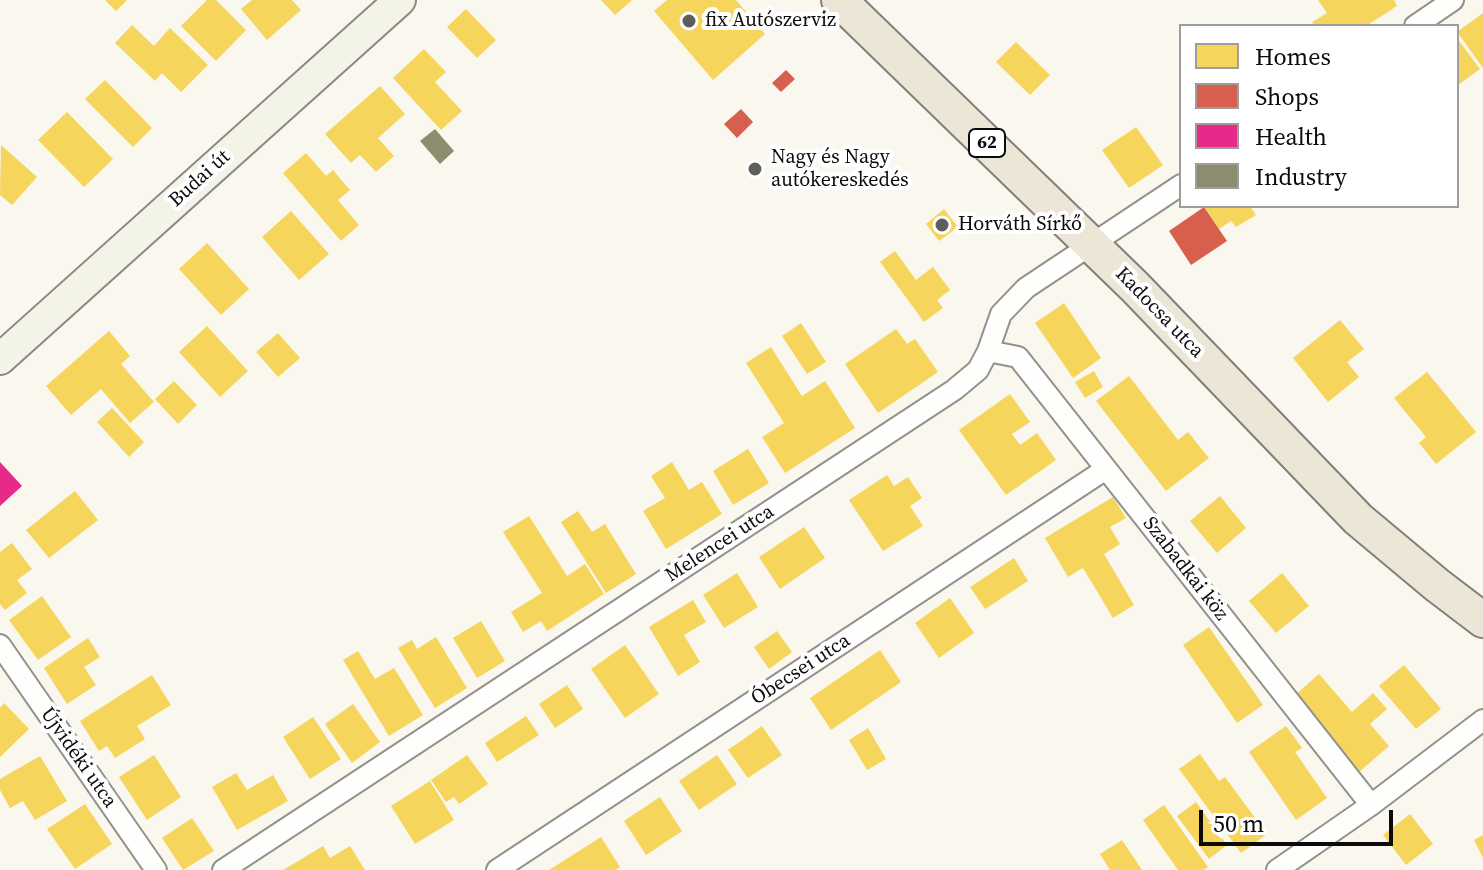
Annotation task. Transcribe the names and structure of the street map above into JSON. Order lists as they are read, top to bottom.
{
  "streets": {
    "main road": ["62", "Budai út", "Kadocsa utca"],
    "street": [
      "Melencei utca",
      "Szabadkai köz",
      "Óbecsei utca",
      "Újvidéki utca"
    ]
  },
  "crossings": [
    ["Kadocsa utca", "Melencei utca"],
    ["Melencei utca", "Szabadkai köz"],
    ["Szabadkai köz", "Óbecsei utca"]
  ],
  "places": ["fix Autószerviz", "Nagy és Nagy autókereskedés", "Horváth Sírkő"],
  "legend": [
    "Homes",
    "Shops",
    "Health",
    "Industry"
  ],
  "scale_bar": "50 m"
}
